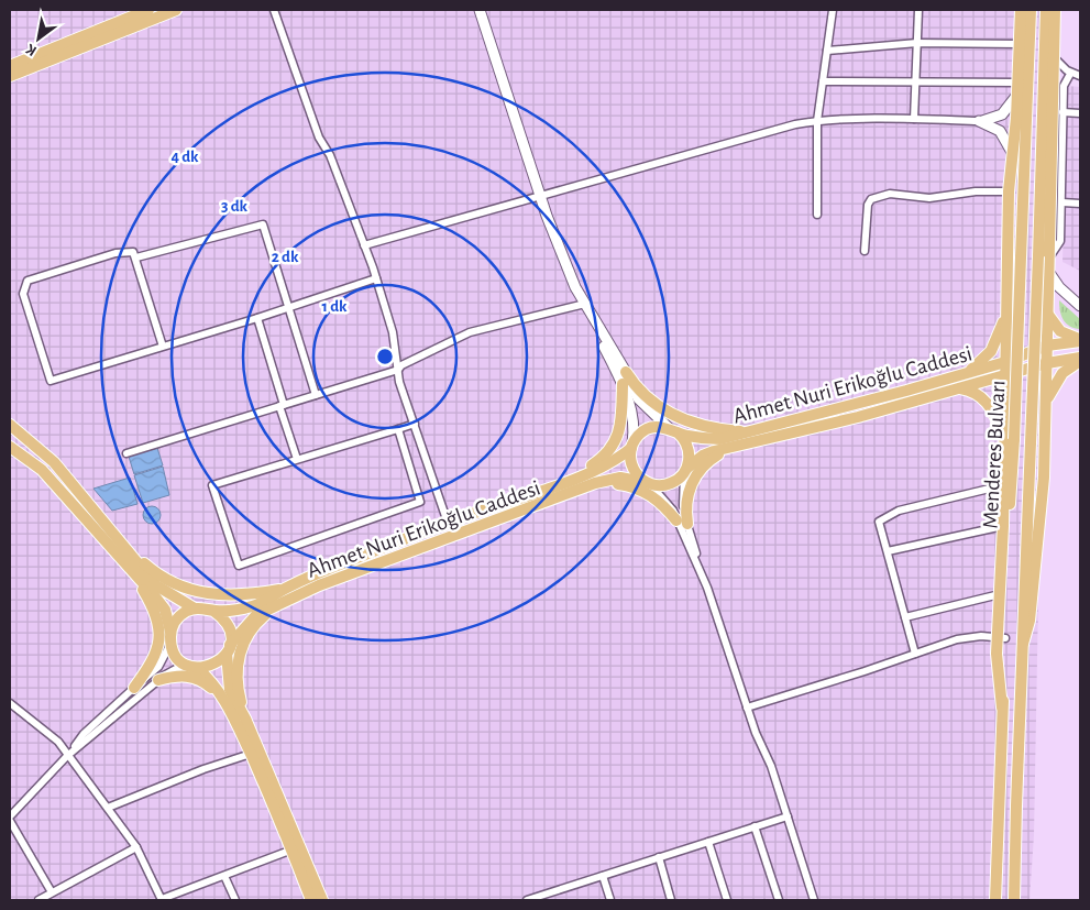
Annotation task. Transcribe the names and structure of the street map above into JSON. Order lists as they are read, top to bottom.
{
  "streets": {
    "main road": ["Ahmet Nuri Erikoğlu Caddesi", "Menderes Bulvarı"]
  },
  "north": "bottom left",
  "rings": [
    "4 dk",
    "3 dk",
    "2 dk",
    "1 dk"
  ]
}
